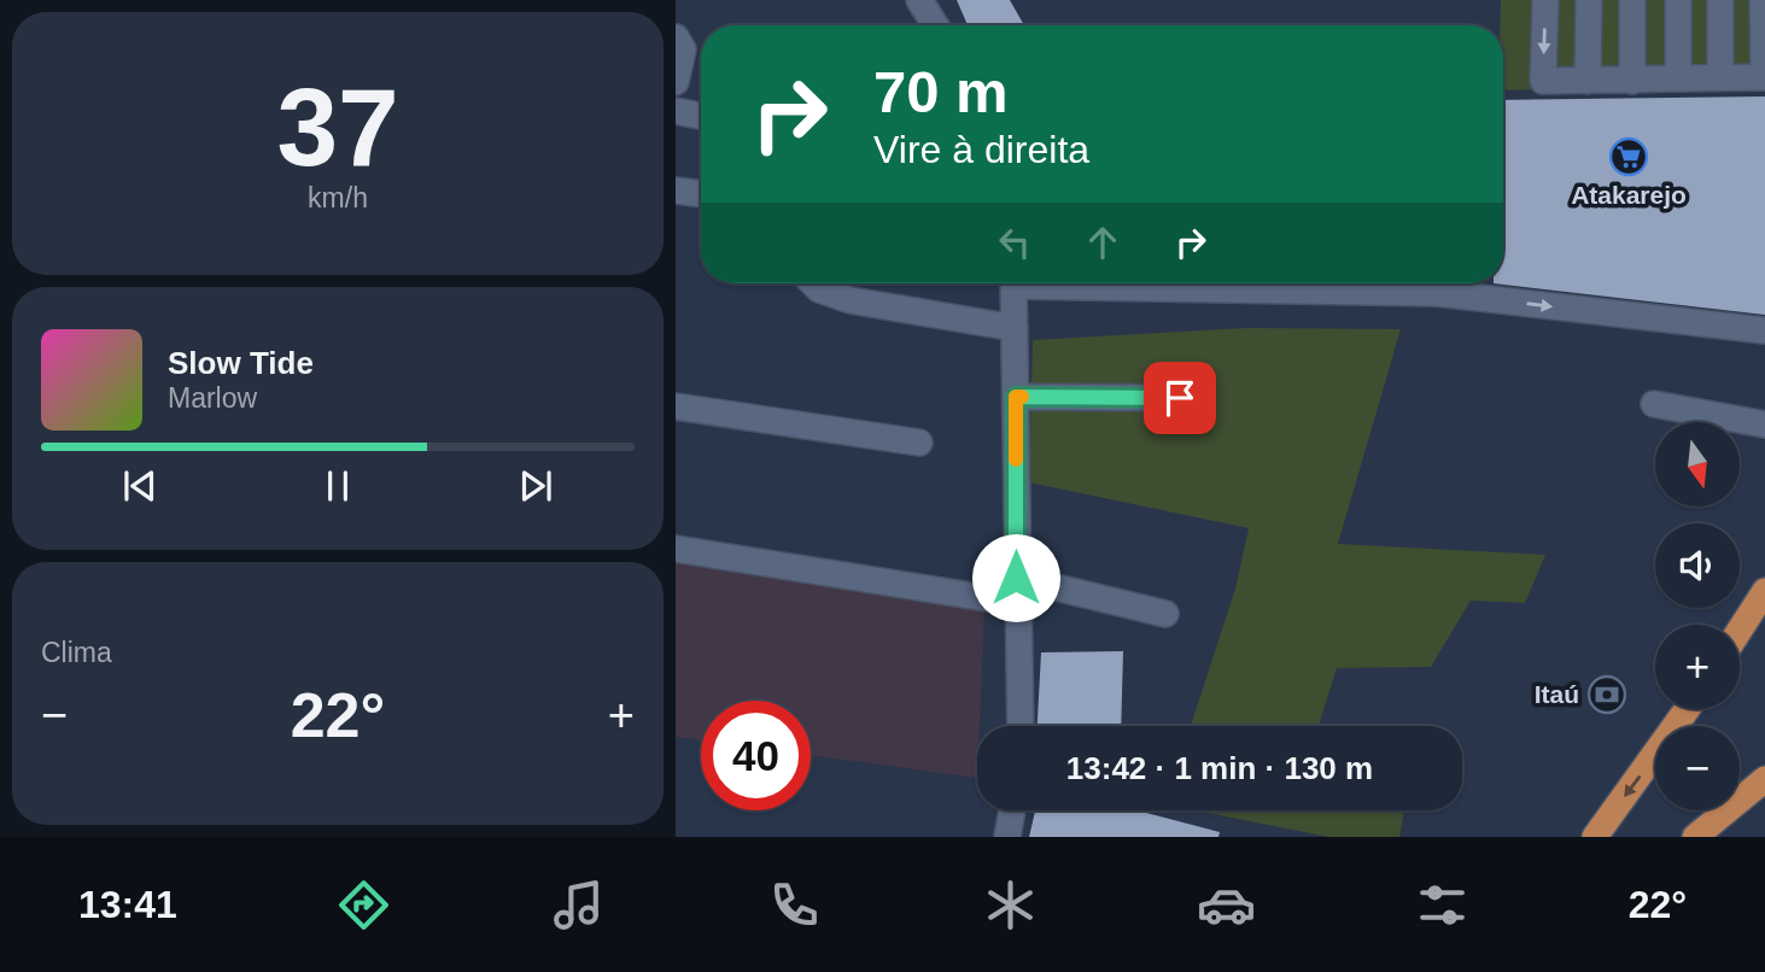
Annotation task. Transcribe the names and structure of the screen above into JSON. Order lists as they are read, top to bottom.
{
  "places": {
    "supermarket": ["Atakarejo"],
    "bank": ["Itaú"]
  },
  "north": "bottom",
  "page": {
    "tile": [
      ["37", "km/h"],
      "Clima"
    ],
    "turn": ["70 m", "Vire à direita"],
    "song": ["Slow Tide", "Marlow"],
    "map_buttons": ["+", "−"],
    "heat": ["−", "22°", "+"],
    "limit": "40",
    "trip": "13:42 · 1 min · 130 m",
    "tabs": ["13:41", "22°"]
  }
}
